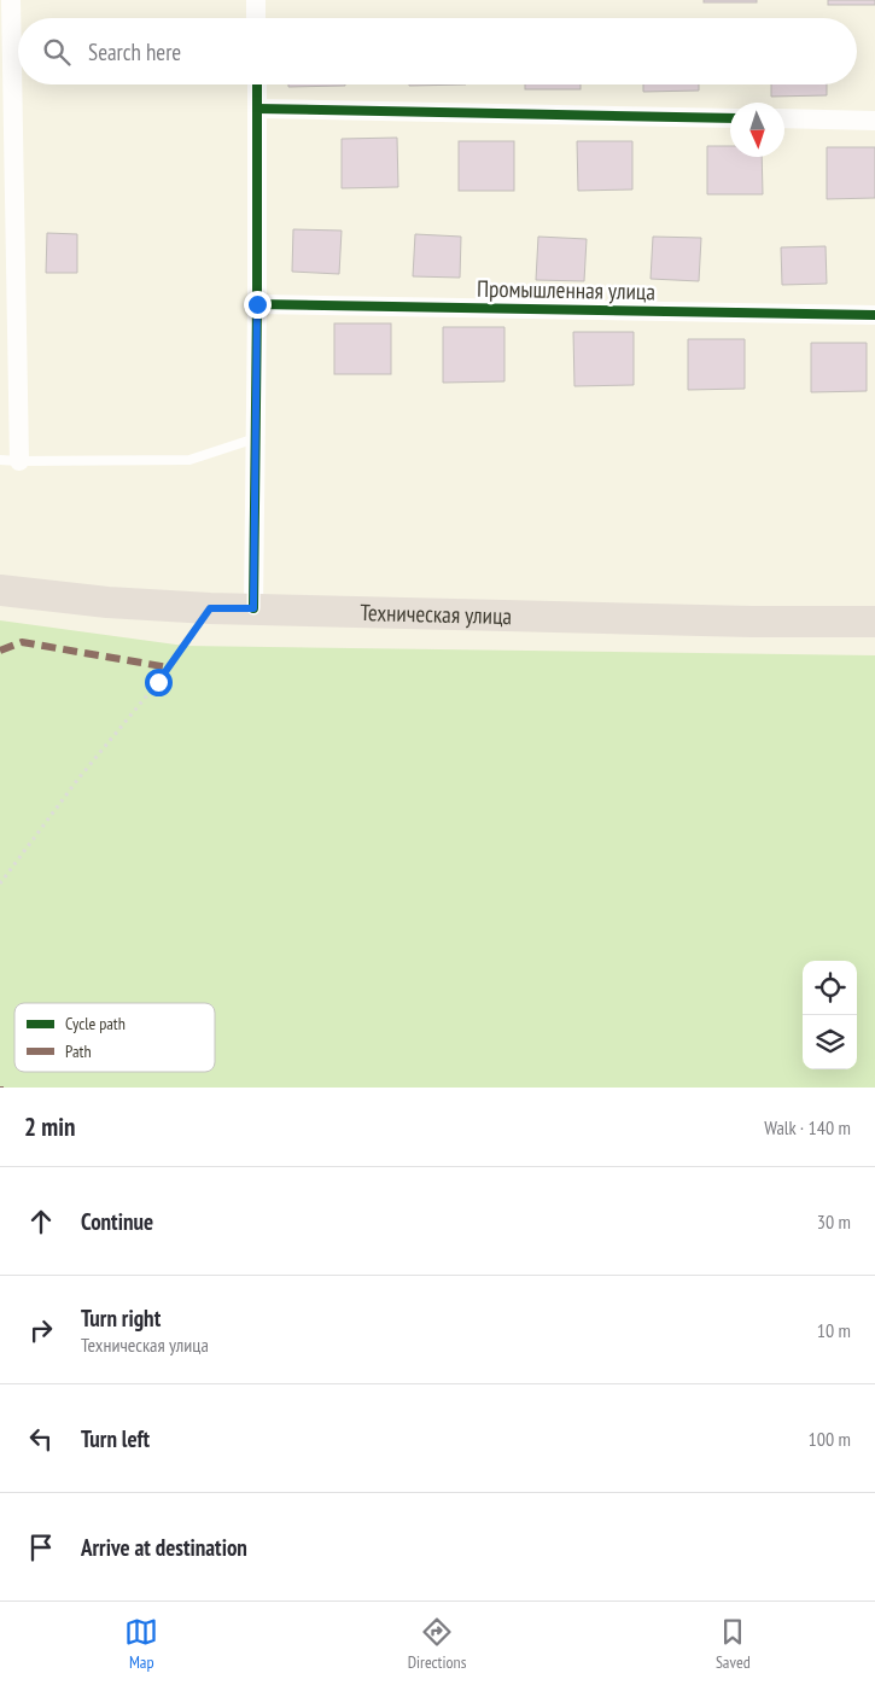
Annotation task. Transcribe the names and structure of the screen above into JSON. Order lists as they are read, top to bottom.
{
  "streets": {
    "main road": ["Техническая улица"],
    "street": ["Промышленная улица"]
  },
  "legend": ["Cycle path", "Path"],
  "north": "bottom",
  "page": {
    "search": "Search here",
    "heading": ["2 min", "Walk · 140 m"],
    "list": [
      ["Continue", "30 m"],
      ["Turn right", "Техническая улица", "10 m"],
      ["Turn left", "100 m"],
      "Arrive at destination"
    ],
    "nav": ["Map", "Directions", "Saved"]
  }
}
